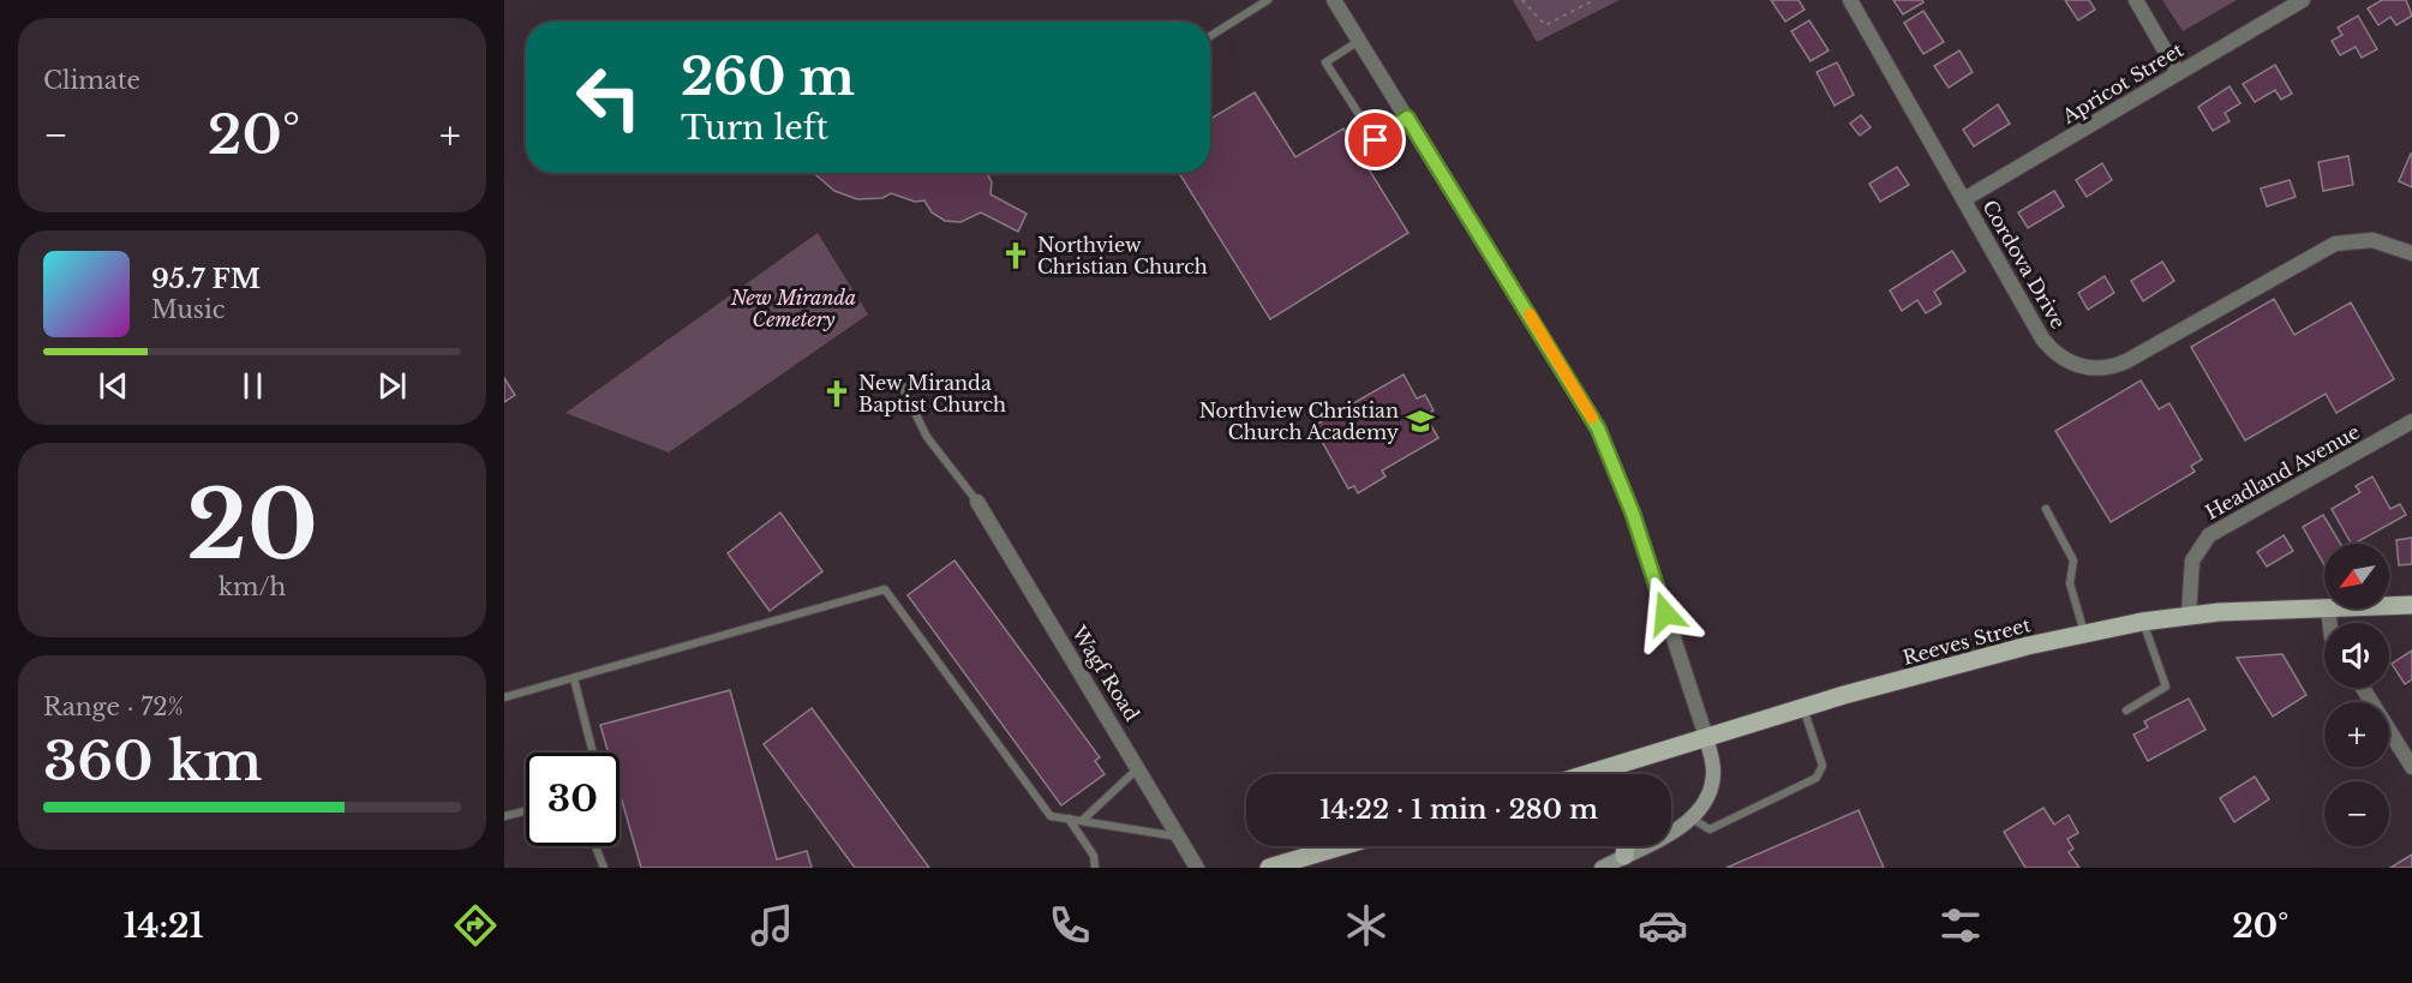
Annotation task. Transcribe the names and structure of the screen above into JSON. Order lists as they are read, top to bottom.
{
  "streets": {
    "main road": ["Reeves Street"],
    "street": [
      "Apricot Street",
      "Cordova Drive",
      "Headland Avenue",
      "Wagf Road"
    ]
  },
  "crossings": [
    ["Apricot Street", "Cordova Drive"],
    ["Headland Avenue", "Reeves Street"]
  ],
  "parks": ["New Miranda Cemetery"],
  "places": {
    "church": ["Northview Christian Church", "New Miranda Baptist Church"],
    "school or university": ["Northview Christian Church Academy"]
  },
  "north": "bottom left",
  "page": {
    "tile": [
      "Climate",
      ["20", "km/h"],
      ["Range · 72%", "360 km"]
    ],
    "turn": ["260 m", "Turn left"],
    "heat": ["−", "20°", "+"],
    "song": ["95.7 FM", "Music"],
    "map_buttons": ["+", "−"],
    "limit": "30",
    "trip": "14:22 · 1 min · 280 m",
    "tabs": ["14:21", "20°"]
  }
}
